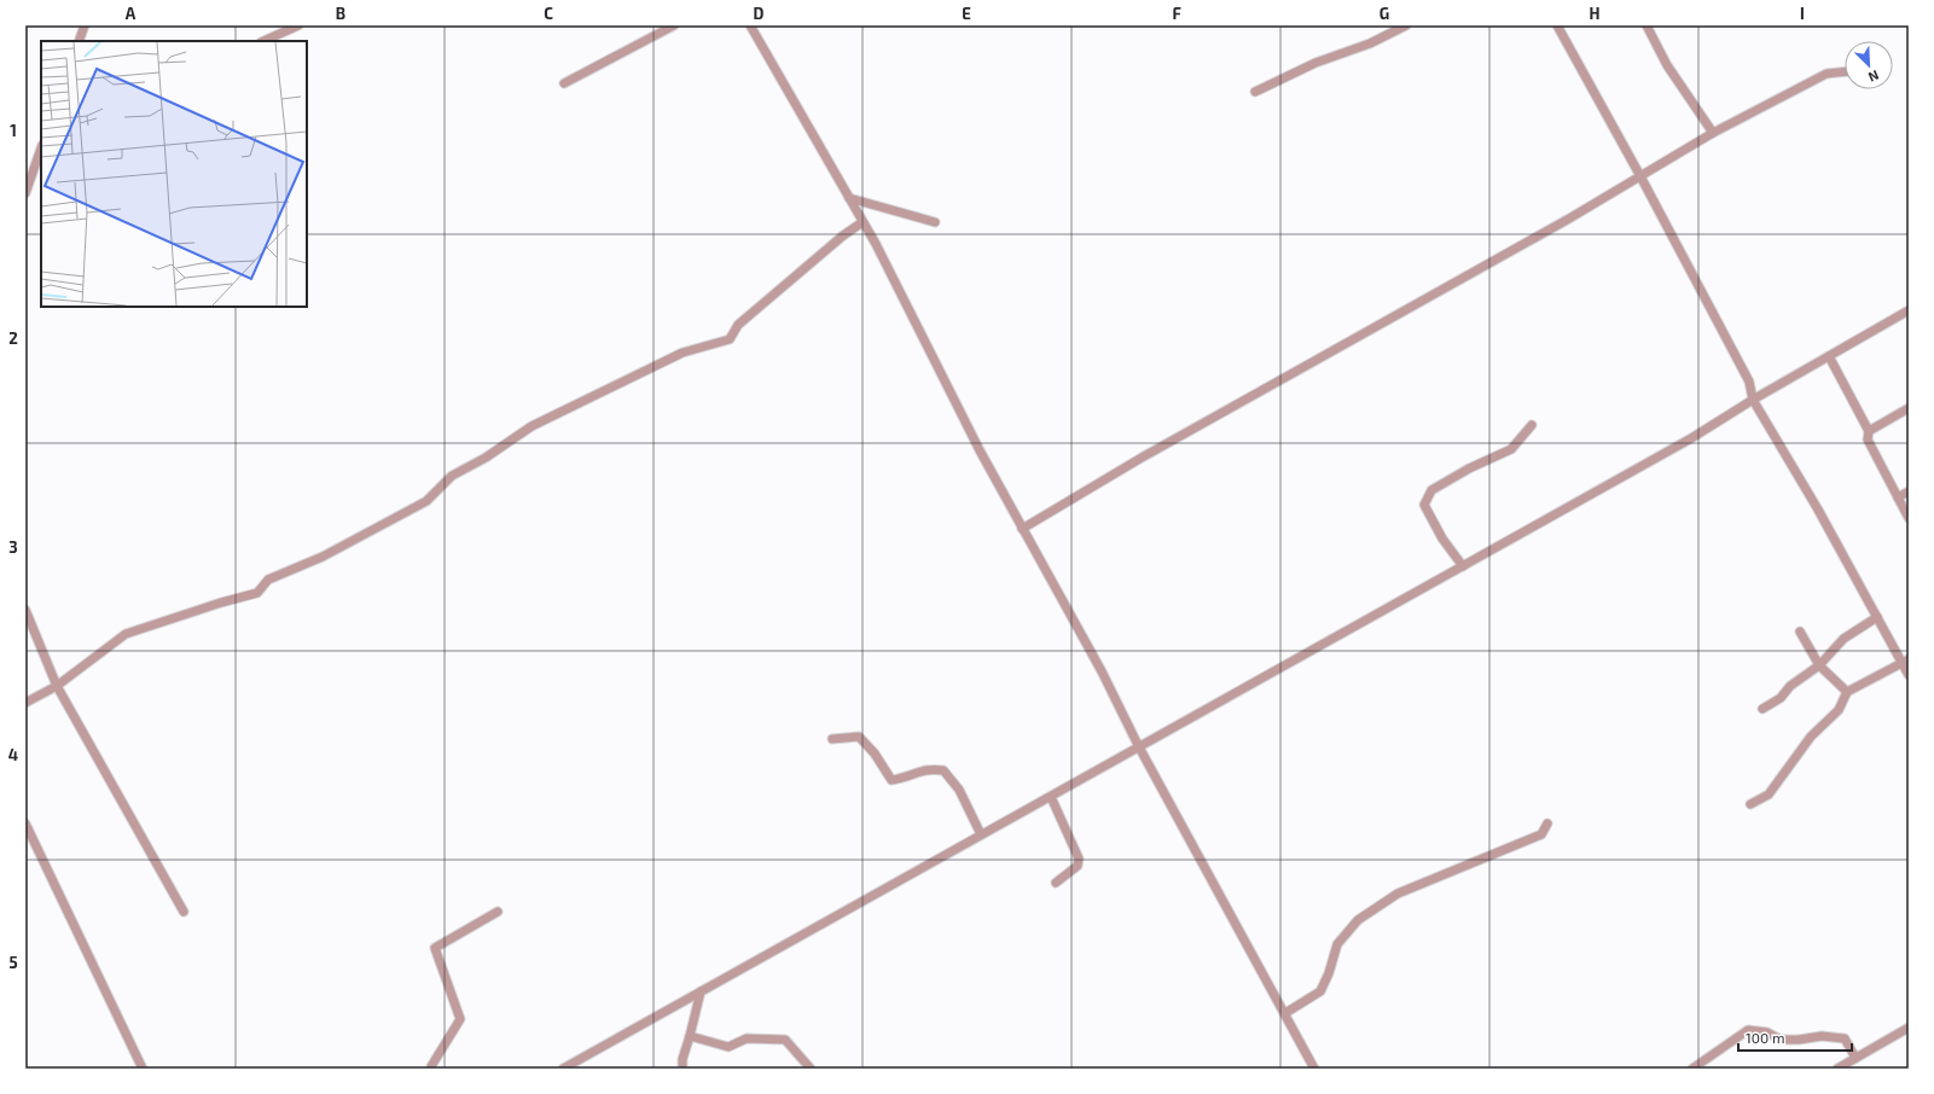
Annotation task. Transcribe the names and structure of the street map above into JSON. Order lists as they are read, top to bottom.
{
  "scale_bar": "100 m",
  "north": "bottom right",
  "grid": {
    "columns": [
      "A",
      "B",
      "C",
      "D",
      "E",
      "F",
      "G",
      "H",
      "I"
    ],
    "rows": [
      "1",
      "2",
      "3",
      "4",
      "5"
    ]
  }
}
